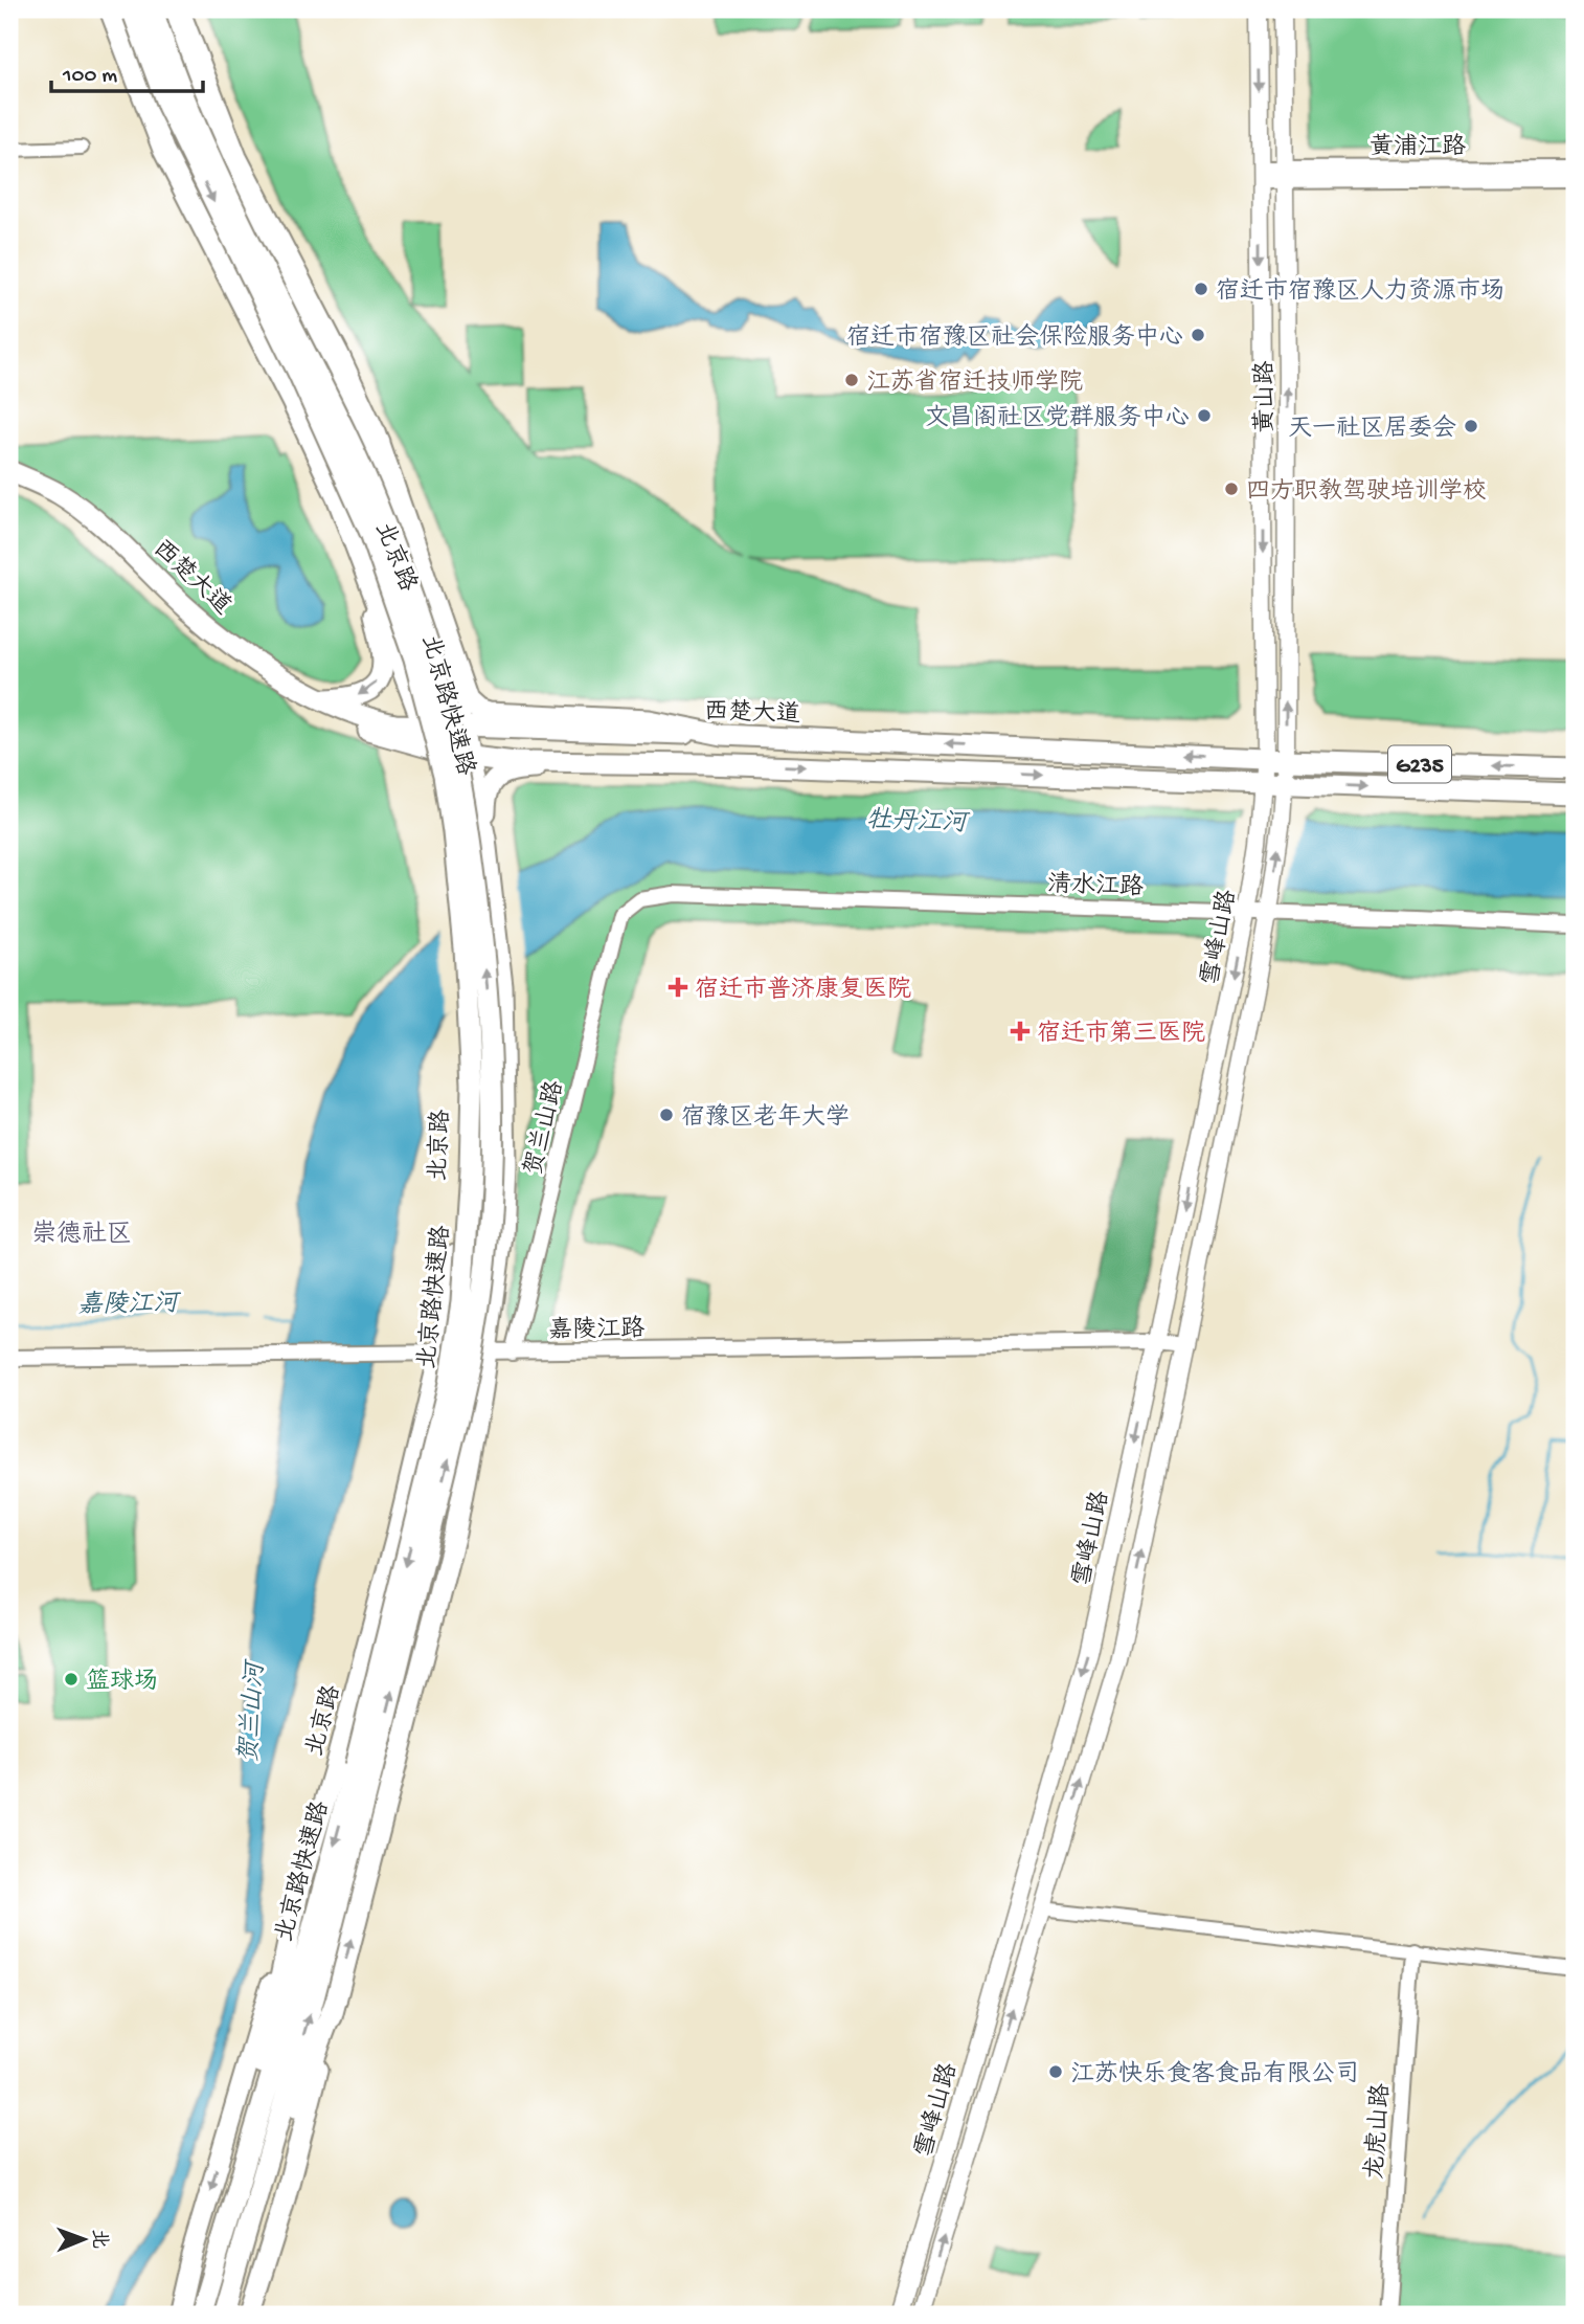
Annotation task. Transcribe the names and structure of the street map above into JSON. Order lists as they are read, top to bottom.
{
  "streets": {
    "main road": [
      "黄山路",
      "北京路",
      "西楚大道",
      "北京路快速路",
      "G235",
      "雪峰山路"
    ],
    "street": [
      "黄浦江路",
      "清水江路",
      "贺兰山路",
      "嘉陵江路",
      "龙虎山路"
    ]
  },
  "crossings": [
    ["黄浦江路", "黄山路"],
    ["黄山路", "西楚大道"],
    ["黄山路", "G235"],
    ["黄山路", "雪峰山路"],
    ["北京路", "西楚大道"],
    ["北京路", "嘉陵江路"],
    ["西楚大道", "G235"],
    ["西楚大道", "雪峰山路"],
    ["G235", "雪峰山路"],
    ["清水江路", "雪峰山路"],
    ["清水江路", "贺兰山路"],
    ["雪峰山路", "嘉陵江路"],
    ["贺兰山路", "嘉陵江路"]
  ],
  "districts": ["崇德社区"],
  "water": ["牡丹江河", "嘉陵江河", "贺兰山河"],
  "places": {
    "other": [
      "宿迁市宿豫区人力资源市场",
      "宿迁市宿豫区社会保险服务中心",
      "江苏省宿迁技师学院",
      "文昌阁社区党群服务中心",
      "天一社区居委会",
      "四方职教驾驶培训学校",
      "宿豫区老年大学",
      "篮球场",
      "江苏快乐食客食品有限公司"
    ],
    "health": ["宿迁市普济康复医院", "宿迁市第三医院"]
  },
  "scale_bar": "100 m",
  "north": "right"
}
